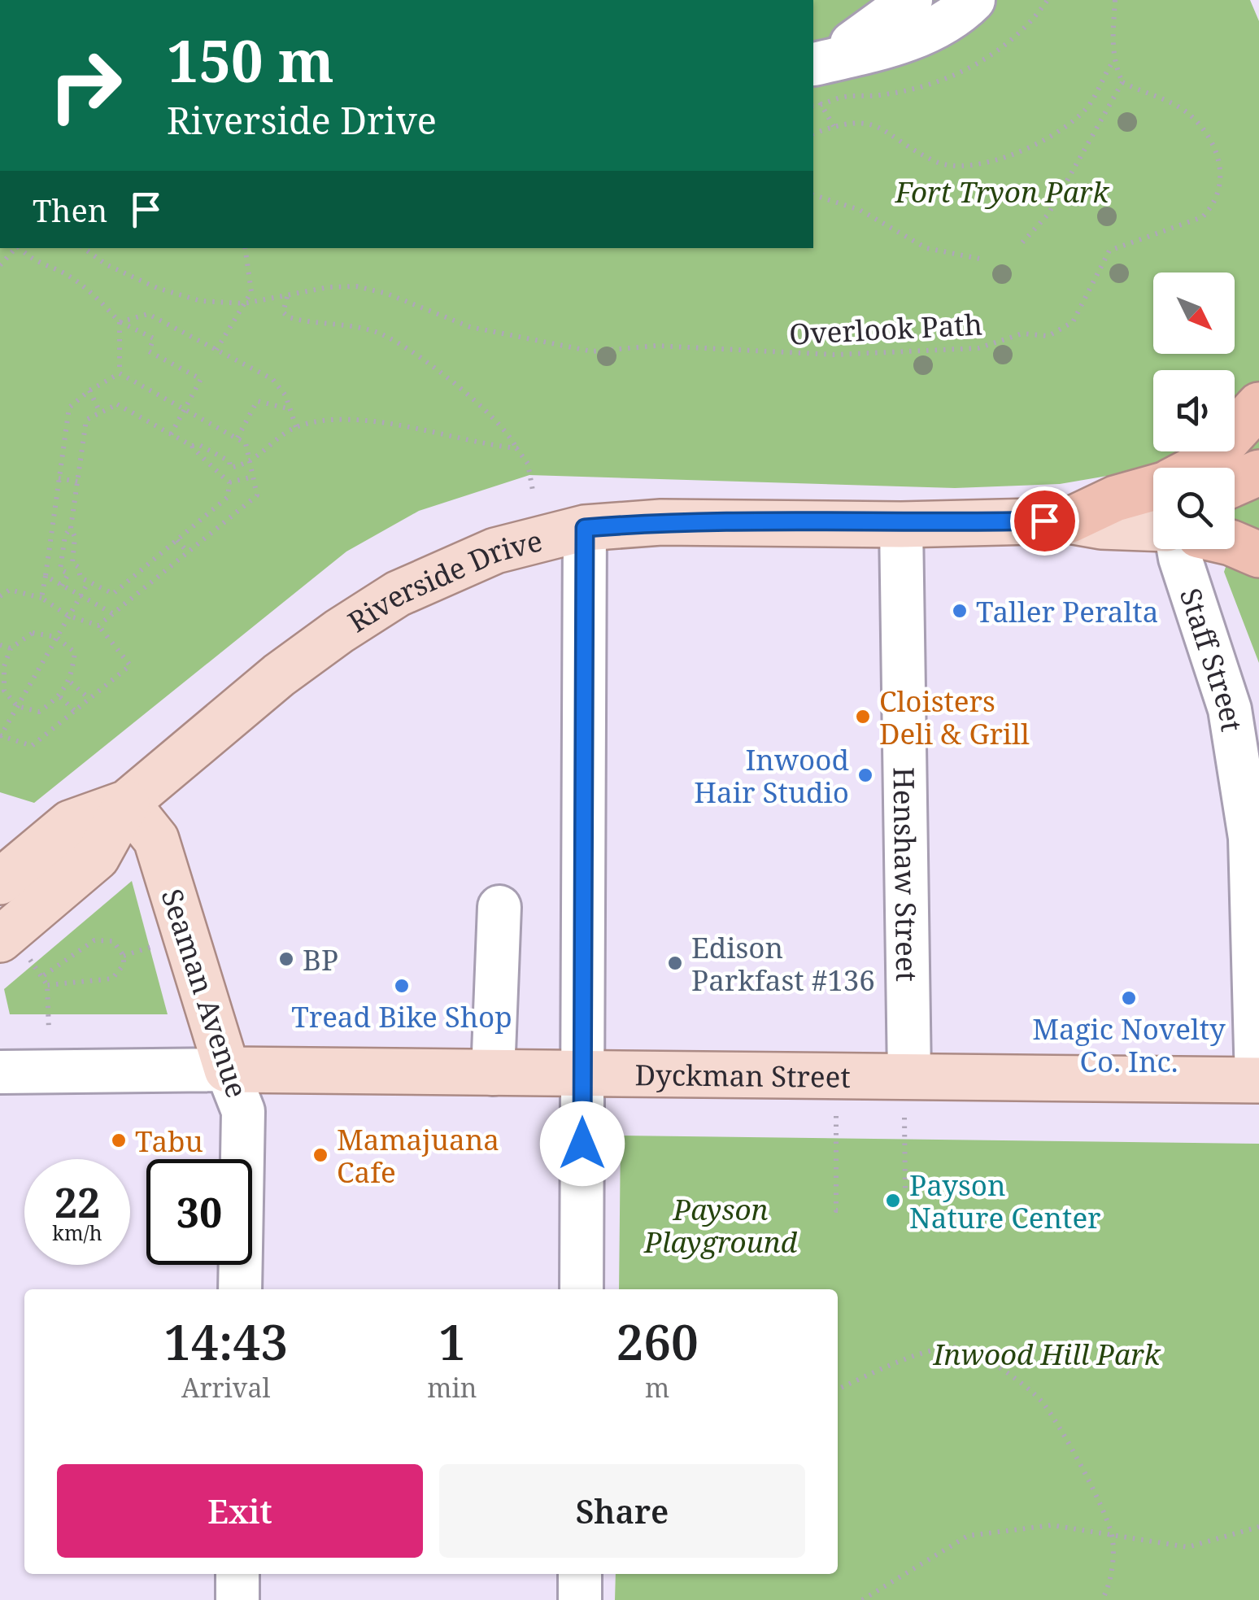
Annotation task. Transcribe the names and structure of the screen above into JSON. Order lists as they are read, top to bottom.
{
  "streets": {
    "main road": ["Riverside Drive", "Seaman Avenue", "Dyckman Street"],
    "street": ["Staff Street", "Henshaw Street"],
    "path": ["Overlook Path"]
  },
  "crossings": [
    ["Riverside Drive", "Henshaw Street"],
    ["Riverside Drive", "Seaman Avenue"],
    ["Staff Street", "Dyckman Street"],
    ["Henshaw Street", "Dyckman Street"],
    ["Seaman Avenue", "Dyckman Street"]
  ],
  "parks": ["Fort Tryon Park", "Payson Playground", "Inwood Hill Park"],
  "places": [
    "Taller Peralta",
    "Cloisters Deli & Grill",
    "Inwood Hair Studio",
    "BP",
    "Edison Parkfast #136",
    "Tread Bike Shop",
    "Magic Novelty Co. Inc.",
    "Tabu",
    "Mamajuana Cafe",
    "Payson Nature Center"
  ],
  "north": "bottom right",
  "page": {
    "turn": ["150 m", "Riverside Drive"],
    "then": "Then",
    "speed": "22 km/h",
    "limit": "30",
    "eta": [
      "14:43",
      "Arrival",
      "1",
      "min",
      "260",
      "m"
    ],
    "buttons": ["Exit", "Share"]
  }
}
